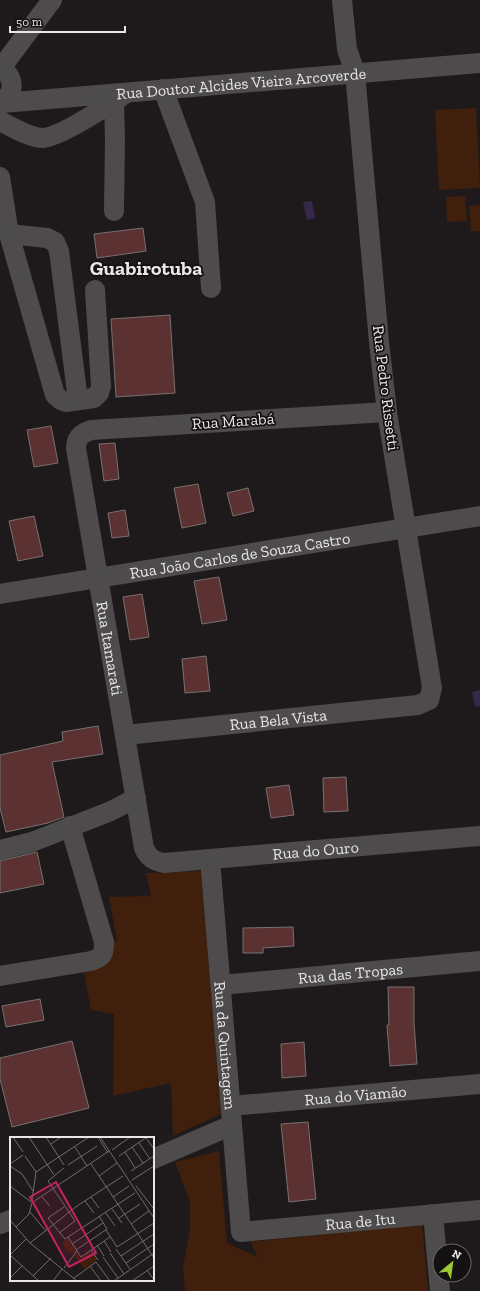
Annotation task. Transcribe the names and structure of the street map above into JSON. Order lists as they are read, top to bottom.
{
  "streets": {
    "street": [
      "Rua Doutor Alcides Vieira Arcoverde",
      "Rua Pedro Rissetti",
      "Rua Marabá",
      "Rua João Carlos de Souza Castro",
      "Rua Itamarati",
      "Rua Bela Vista",
      "Rua do Ouro",
      "Rua das Tropas",
      "Rua da Quintagem",
      "Rua do Viamão",
      "Rua de Itu"
    ]
  },
  "crossings": [
    ["Rua Doutor Alcides Vieira Arcoverde", "Rua Pedro Rissetti"],
    ["Rua Pedro Rissetti", "Rua Marabá"],
    ["Rua Pedro Rissetti", "Rua João Carlos de Souza Castro"],
    ["Rua Pedro Rissetti", "Rua Bela Vista"],
    ["Rua Marabá", "Rua Itamarati"],
    ["Rua João Carlos de Souza Castro", "Rua Itamarati"],
    ["Rua Itamarati", "Rua Bela Vista"],
    ["Rua Itamarati", "Rua do Ouro"],
    ["Rua do Ouro", "Rua da Quintagem"],
    ["Rua das Tropas", "Rua da Quintagem"],
    ["Rua da Quintagem", "Rua do Viamão"],
    ["Rua da Quintagem", "Rua de Itu"]
  ],
  "districts": ["Guabirotuba"],
  "scale_bar": "50 m",
  "north": "top right"
}
